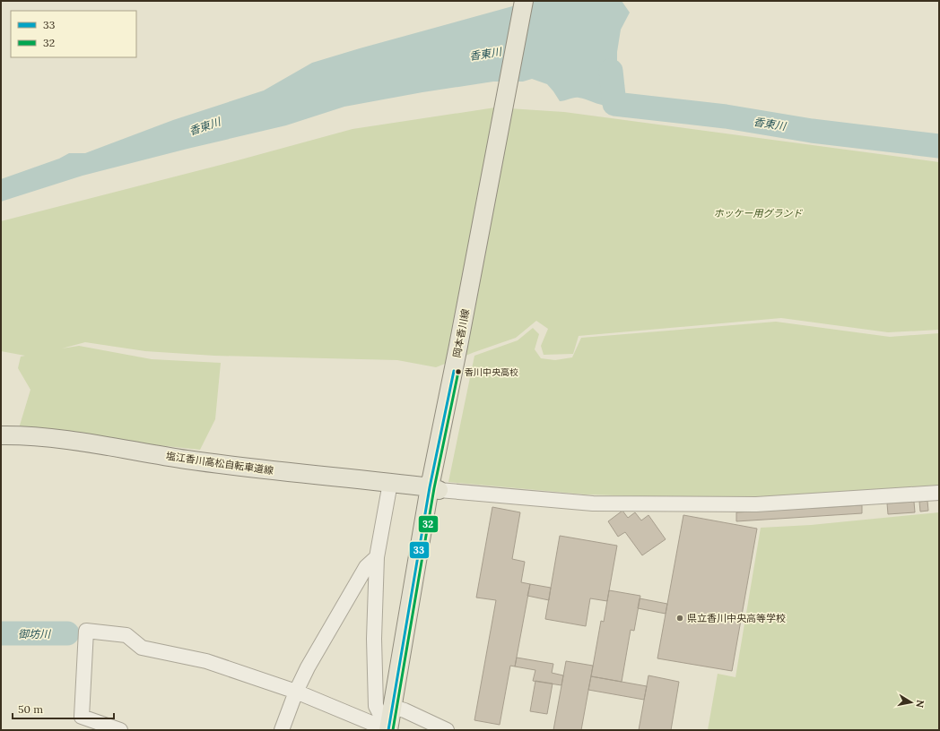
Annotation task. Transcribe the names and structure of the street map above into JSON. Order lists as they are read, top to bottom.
{
  "streets": {
    "main road": ["岡本香川線", "塩江香川高松自転車道線"]
  },
  "crossings": [
    ["岡本香川線", "塩江香川高松自転車道線"]
  ],
  "water": ["香東川", "御坊川"],
  "parks": ["ホッケー用グランド"],
  "places": ["香川中央高校", "県立香川中央高等学校"],
  "lines": ["transit line 33", "transit line 32"],
  "legend": ["33", "32"],
  "scale_bar": "50 m",
  "north": "right"
}
